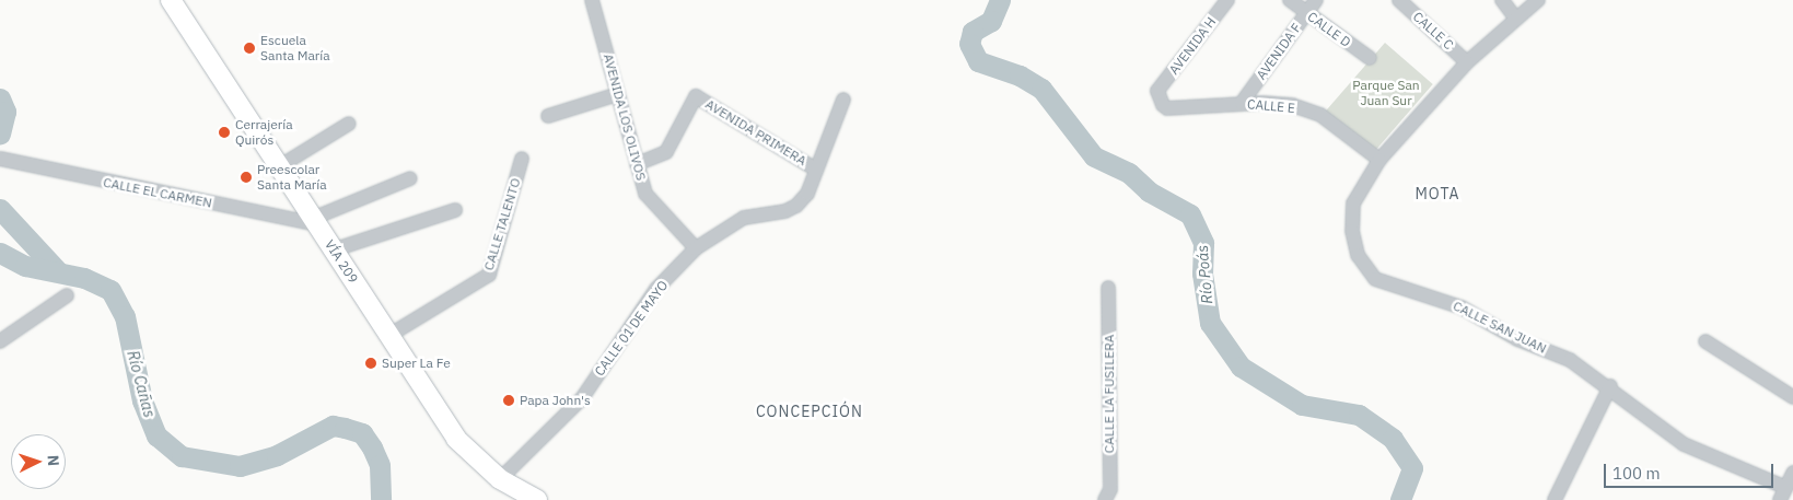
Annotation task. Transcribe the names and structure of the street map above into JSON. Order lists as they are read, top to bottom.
{
  "streets": {
    "main road": ["VÍA 209"],
    "street": [
      "CALLE D",
      "CALLE C",
      "AVENIDA H",
      "AVENIDA F",
      "CALLE E",
      "AVENIDA LOS OLIVOS",
      "AVENIDA PRIMERA",
      "CALLE EL CARMEN",
      "CALLE TALENTO",
      "CALLE SAN JUAN",
      "CALLE 01 DE MAYO",
      "CALLE LA FUSILERA"
    ]
  },
  "crossings": [
    ["CALLE D", "AVENIDA F"],
    ["CALLE C", "CALLE SAN JUAN"],
    ["AVENIDA H", "CALLE E"],
    ["AVENIDA F", "CALLE E"],
    ["CALLE E", "CALLE SAN JUAN"],
    ["AVENIDA LOS OLIVOS", "AVENIDA PRIMERA"],
    ["AVENIDA LOS OLIVOS", "CALLE 01 DE MAYO"],
    ["AVENIDA PRIMERA", "CALLE 01 DE MAYO"],
    ["CALLE EL CARMEN", "VÍA 209"],
    ["CALLE TALENTO", "VÍA 209"],
    ["VÍA 209", "CALLE 01 DE MAYO"]
  ],
  "districts": ["MOTA", "CONCEPCIÓN"],
  "water": ["Río Poás", "Río Cañas"],
  "parks": ["Parque San Juan Sur"],
  "places": [
    "Escuela Santa María",
    "Cerrajería Quirós",
    "Preescolar Santa María",
    "Super La Fe",
    "Papa John's"
  ],
  "scale_bar": "100 m",
  "north": "right"
}
